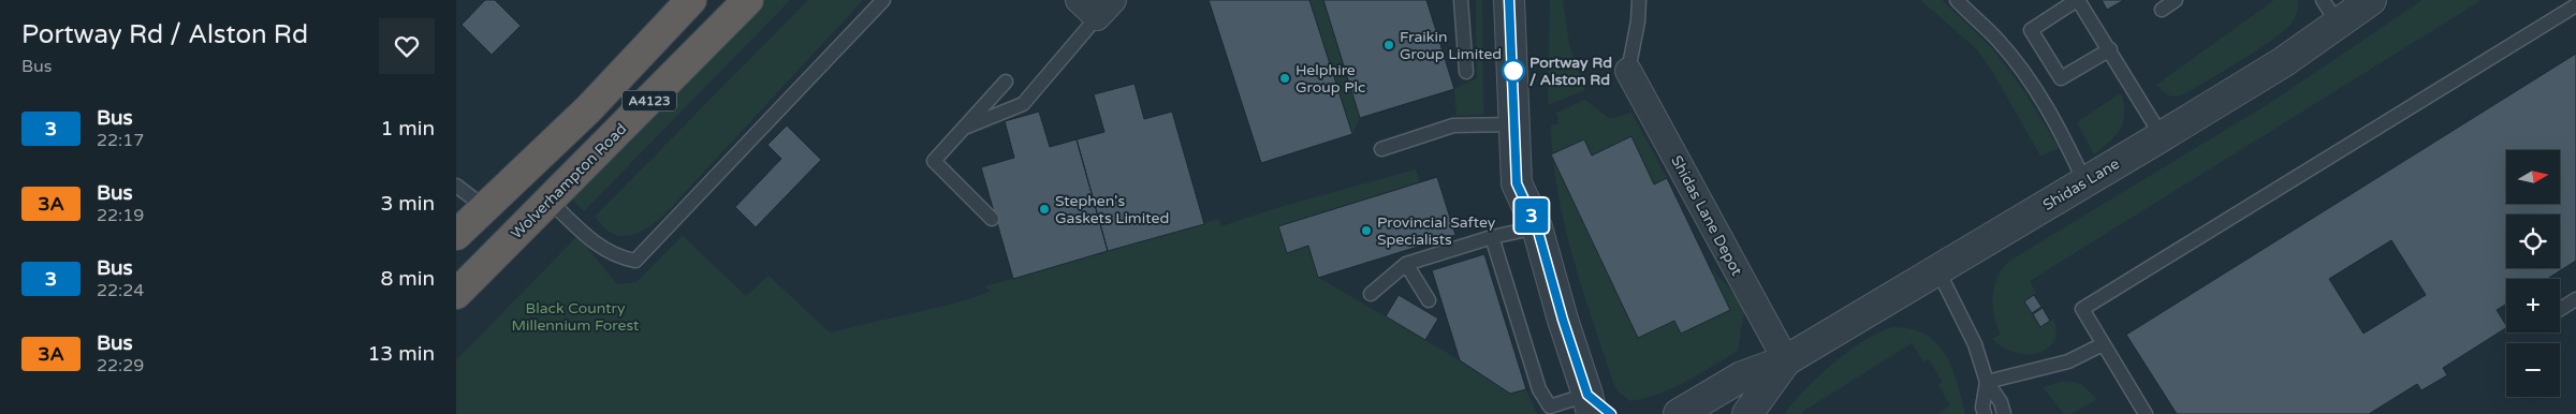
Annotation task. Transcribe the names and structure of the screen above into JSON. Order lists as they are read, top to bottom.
{
  "streets": {
    "highway": ["A4123", "Wolverhampton Road"],
    "street": ["Shidas Lane", "Shidas Lane Depot"]
  },
  "crossings": [
    ["Shidas Lane", "Shidas Lane Depot"]
  ],
  "parks": ["Black Country Millennium Forest"],
  "places": [
    "Fraikin Group Limited",
    "Portway Rd / Alston Rd",
    "Helphire Group Plc",
    "Stephen's Gaskets Limited",
    "Provincial Saftey Specialists"
  ],
  "lines": ["bus line 3"],
  "north": "right",
  "page": {
    "heading": ["Portway Rd / Alston Rd", "Bus"],
    "on_map": "3",
    "list": [
      {
        "mark": "3",
        "name": "Bus",
        "note": "22:17",
        "value": "1 min"
      },
      {
        "mark": "3A",
        "name": "Bus",
        "note": "22:19",
        "value": "3 min"
      },
      {
        "mark": "3",
        "name": "Bus",
        "note": "22:24",
        "value": "8 min"
      },
      {
        "mark": "3A",
        "name": "Bus",
        "note": "22:29",
        "value": "13 min"
      }
    ],
    "map_buttons": ["+", "−"]
  }
}
